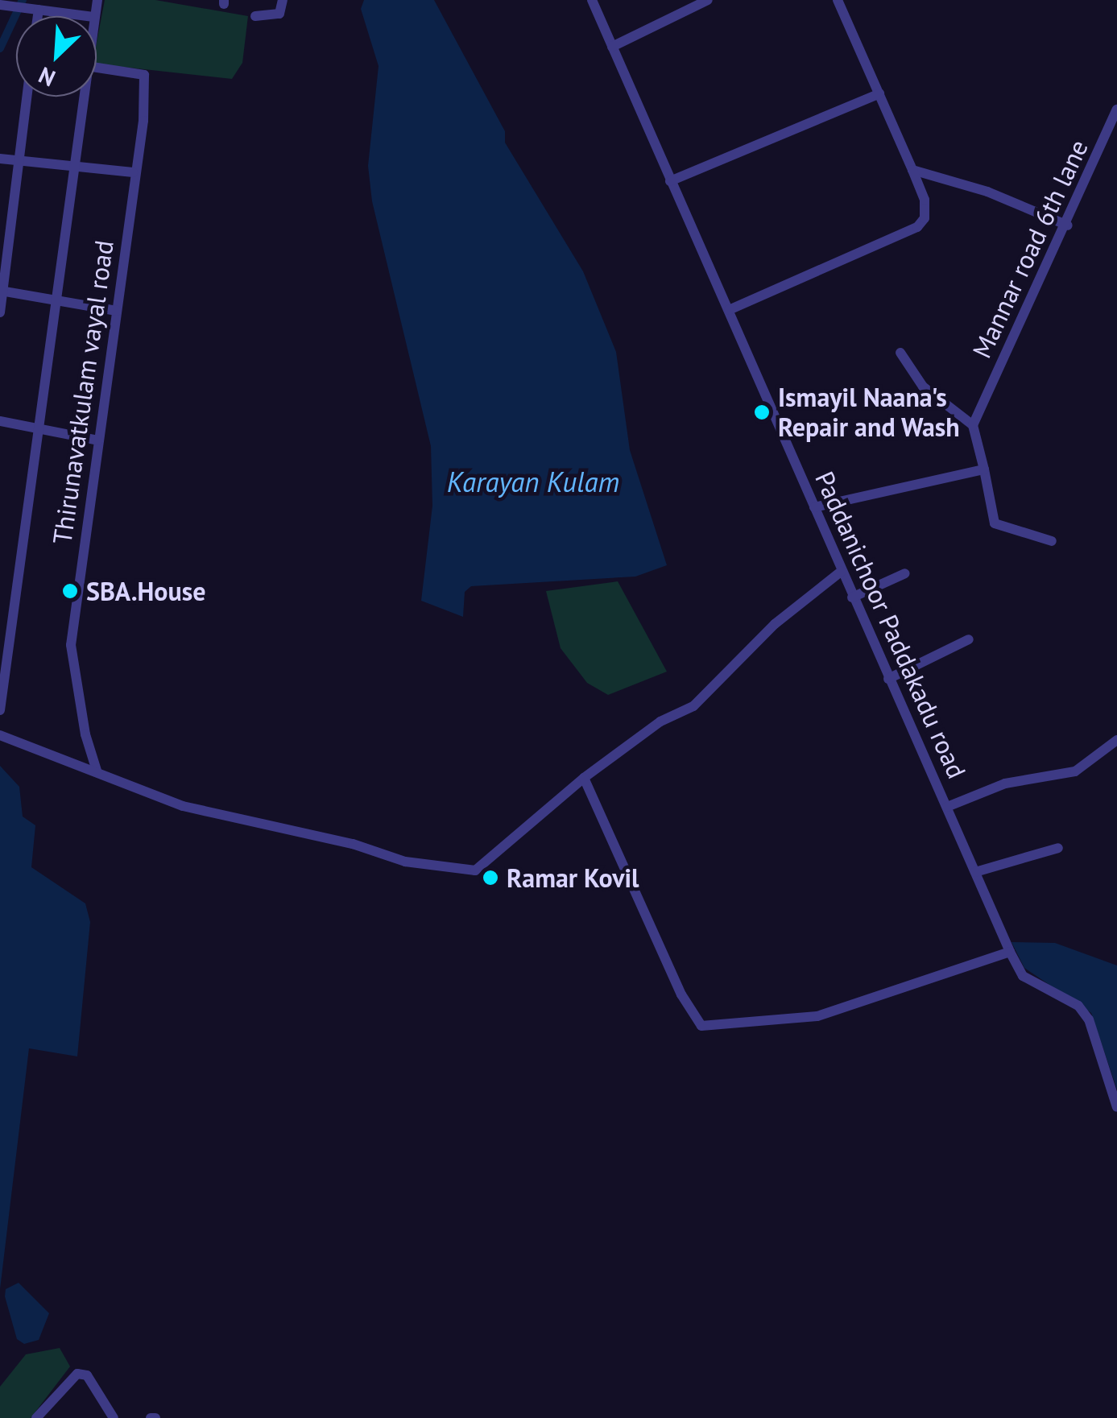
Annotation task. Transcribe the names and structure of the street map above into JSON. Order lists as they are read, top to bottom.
{
  "streets": {
    "street": ["Mannar road 6th lane", "Thirunavatkulam vayal road", "Paddanichoor Paddakadu road"]
  },
  "water": ["Karayan Kulam"],
  "places": ["Ismayil Naana's Repair and Wash", "SBA.House", "Ramar Kovil"],
  "north": "bottom left"
}
